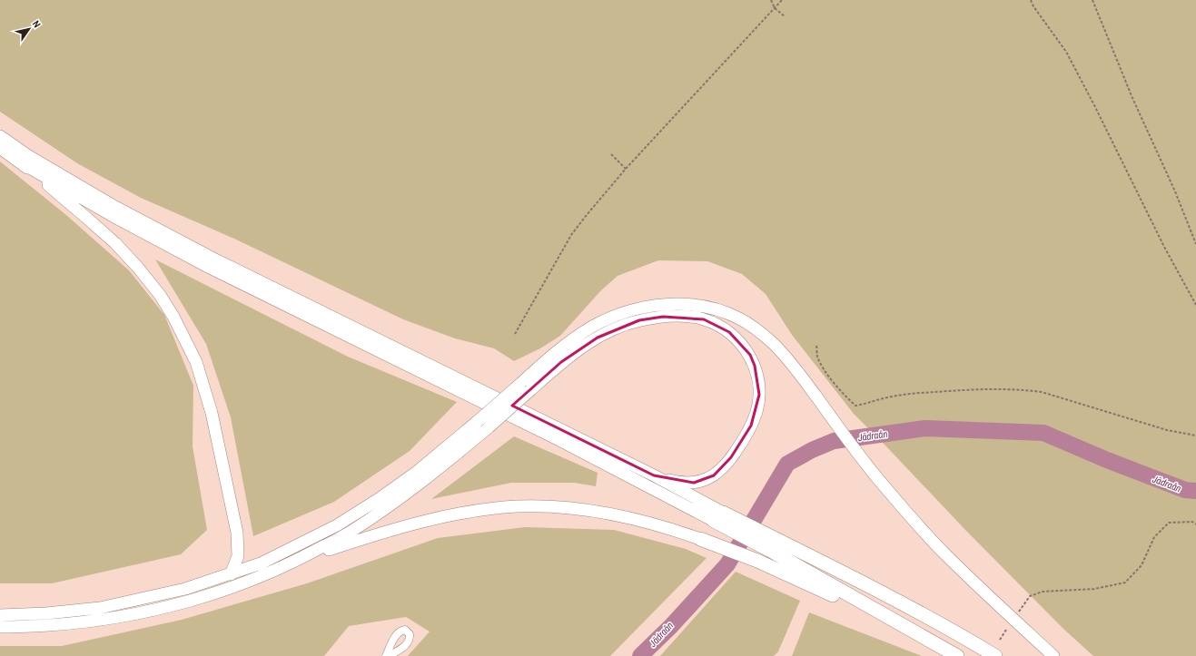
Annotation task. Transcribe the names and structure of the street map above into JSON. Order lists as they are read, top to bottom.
{
  "water": ["Jädraån"],
  "north": "top right"
}
